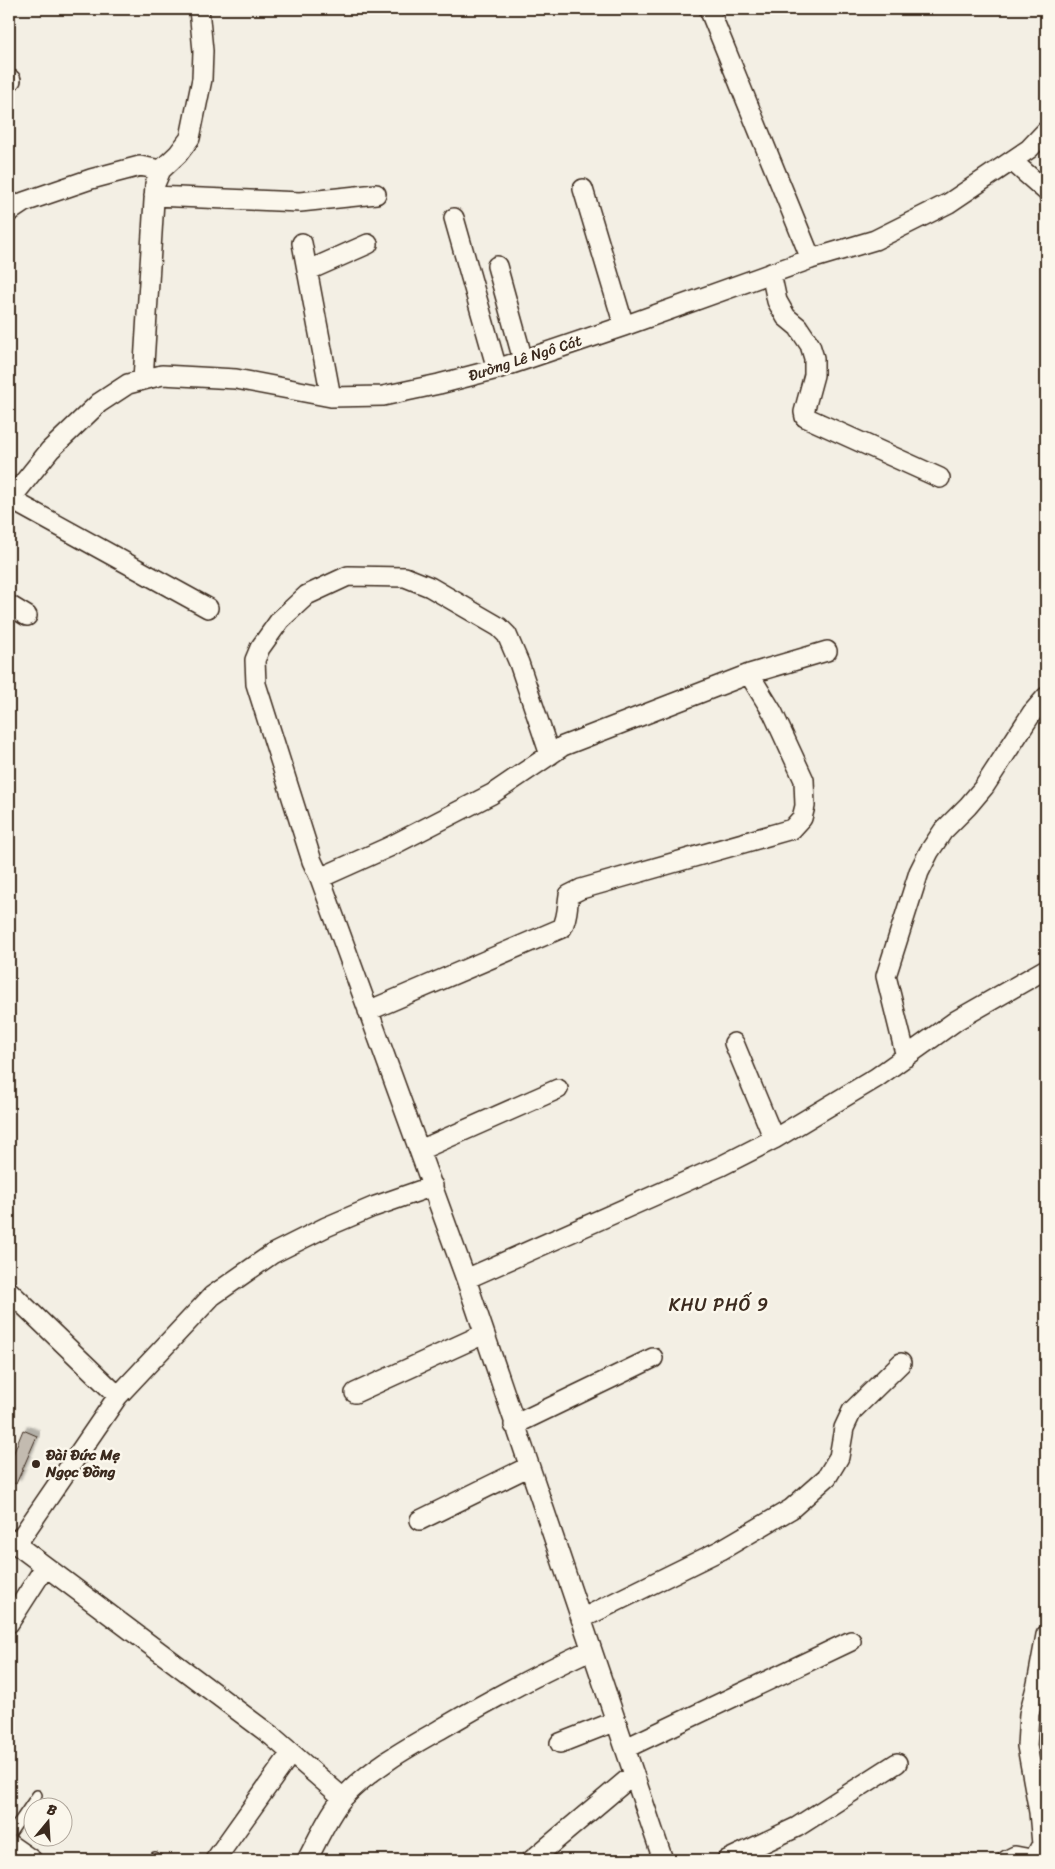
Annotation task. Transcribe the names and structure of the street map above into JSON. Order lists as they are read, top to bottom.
{
  "streets": {
    "street": ["Đường Lê Ngô Cát"]
  },
  "districts": ["KHU PHỐ 9"],
  "places": ["Đài Đức Mẹ Ngọc Đồng"],
  "north": "top"
}
